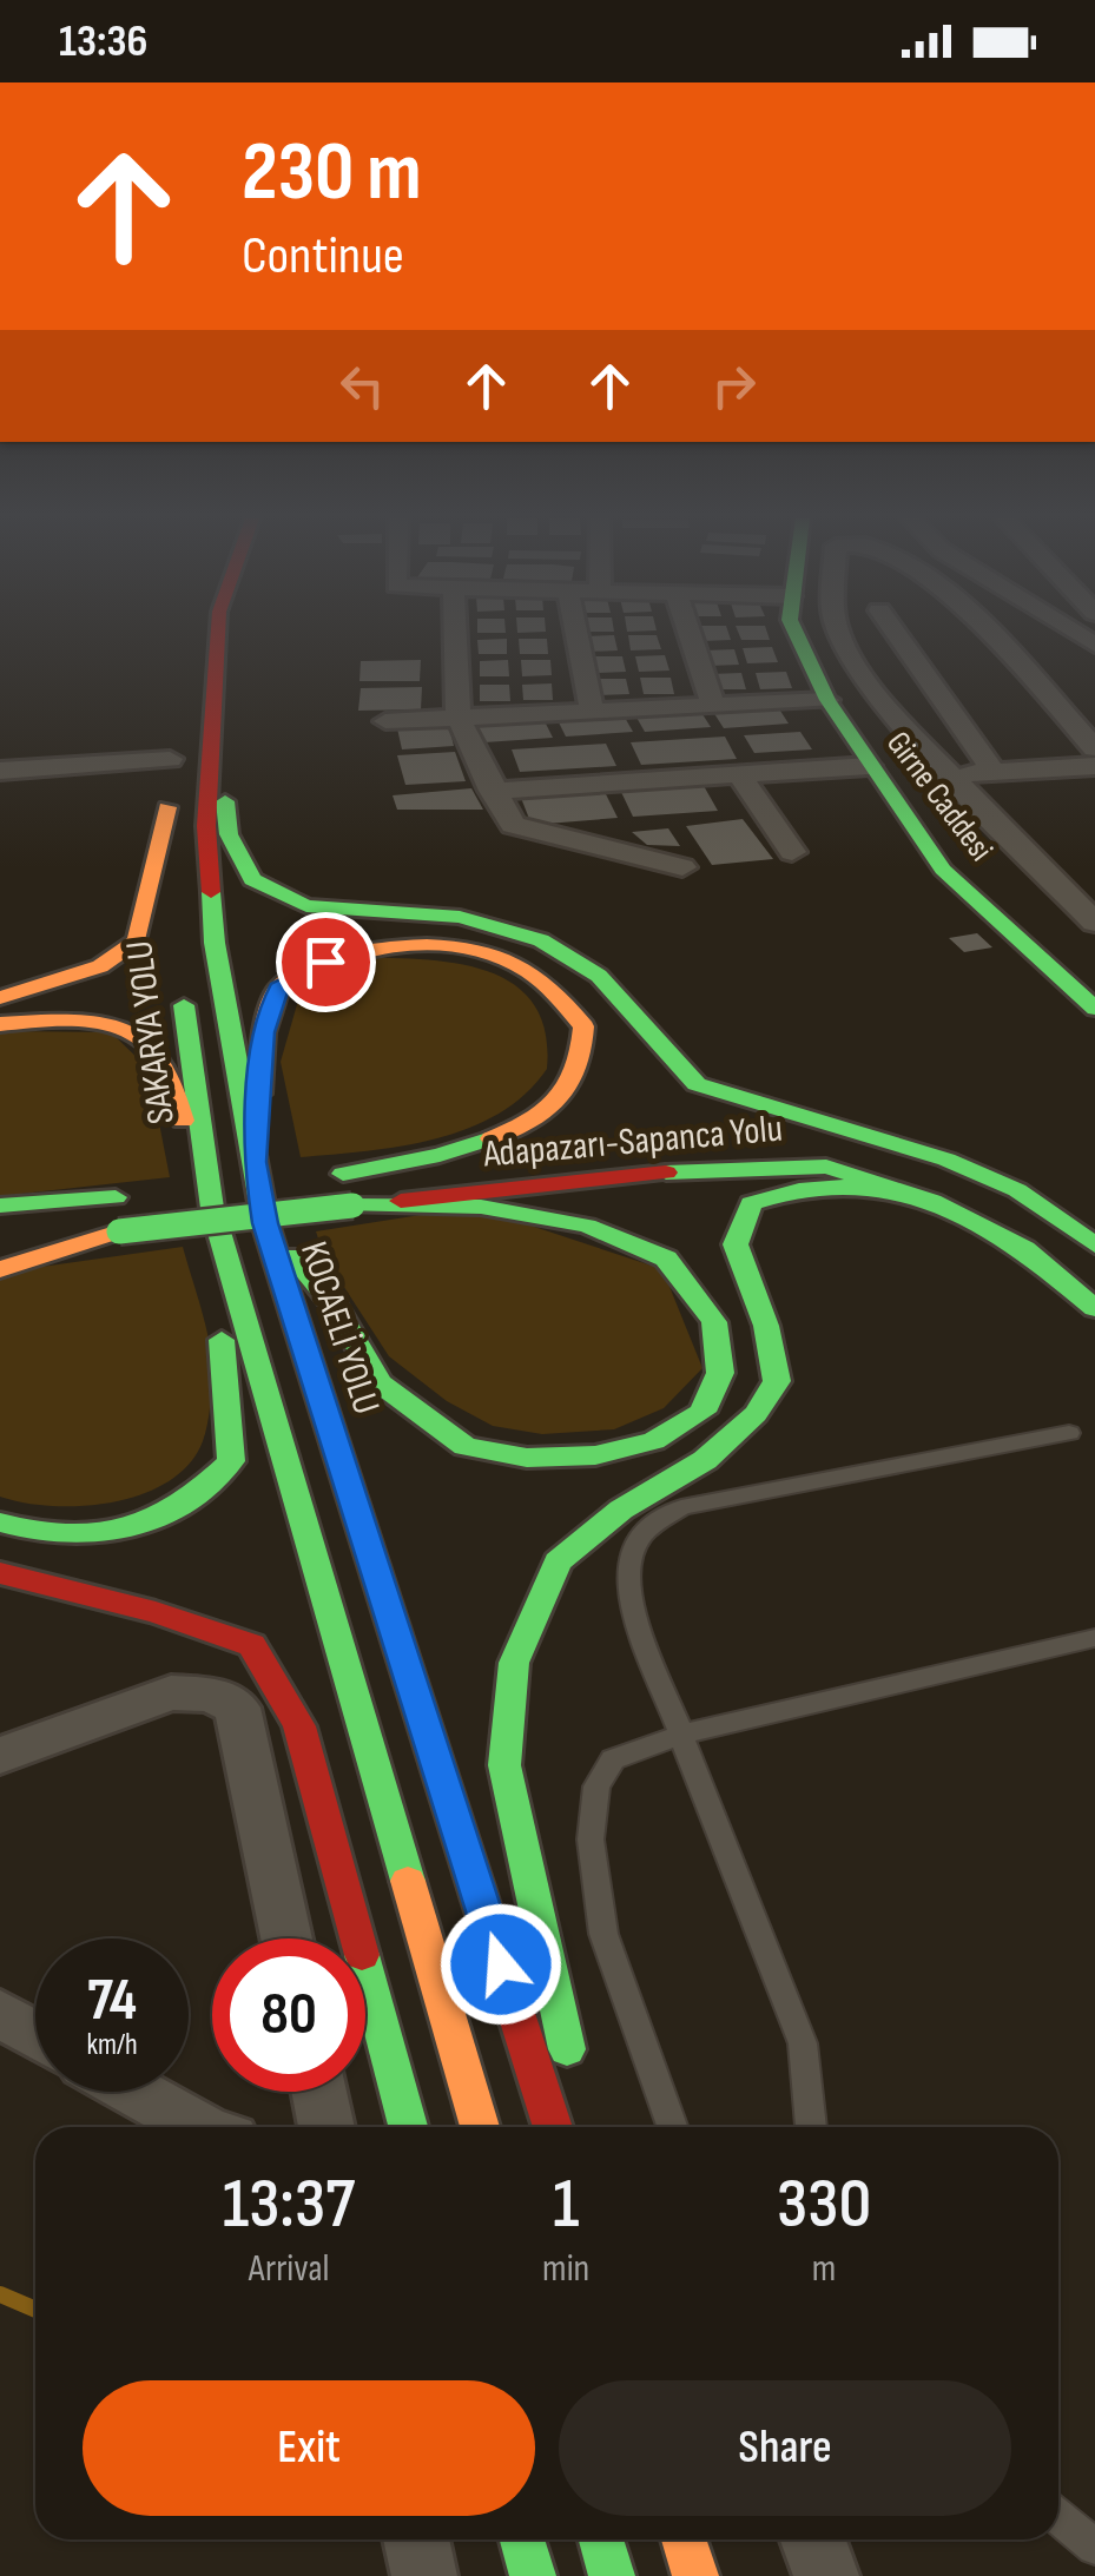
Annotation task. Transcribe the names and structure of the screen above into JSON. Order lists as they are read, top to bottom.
{
  "streets": {
    "main road": [
      "Girne Caddesi",
      "SAKARYA YOLU",
      "Adapazarı-Sapanca Yolu",
      "KOCAELİ YOLU"
    ]
  },
  "crossings": [
    ["Adapazarı-Sapanca Yolu", "KOCAELİ YOLU"]
  ],
  "page": {
    "status": "13:36",
    "turn": ["230 m", "Continue"],
    "speed": "74 km/h",
    "limit": "80",
    "eta": [
      "13:37",
      "Arrival",
      "1",
      "min",
      "330",
      "m"
    ],
    "buttons": ["Exit", "Share"]
  }
}
